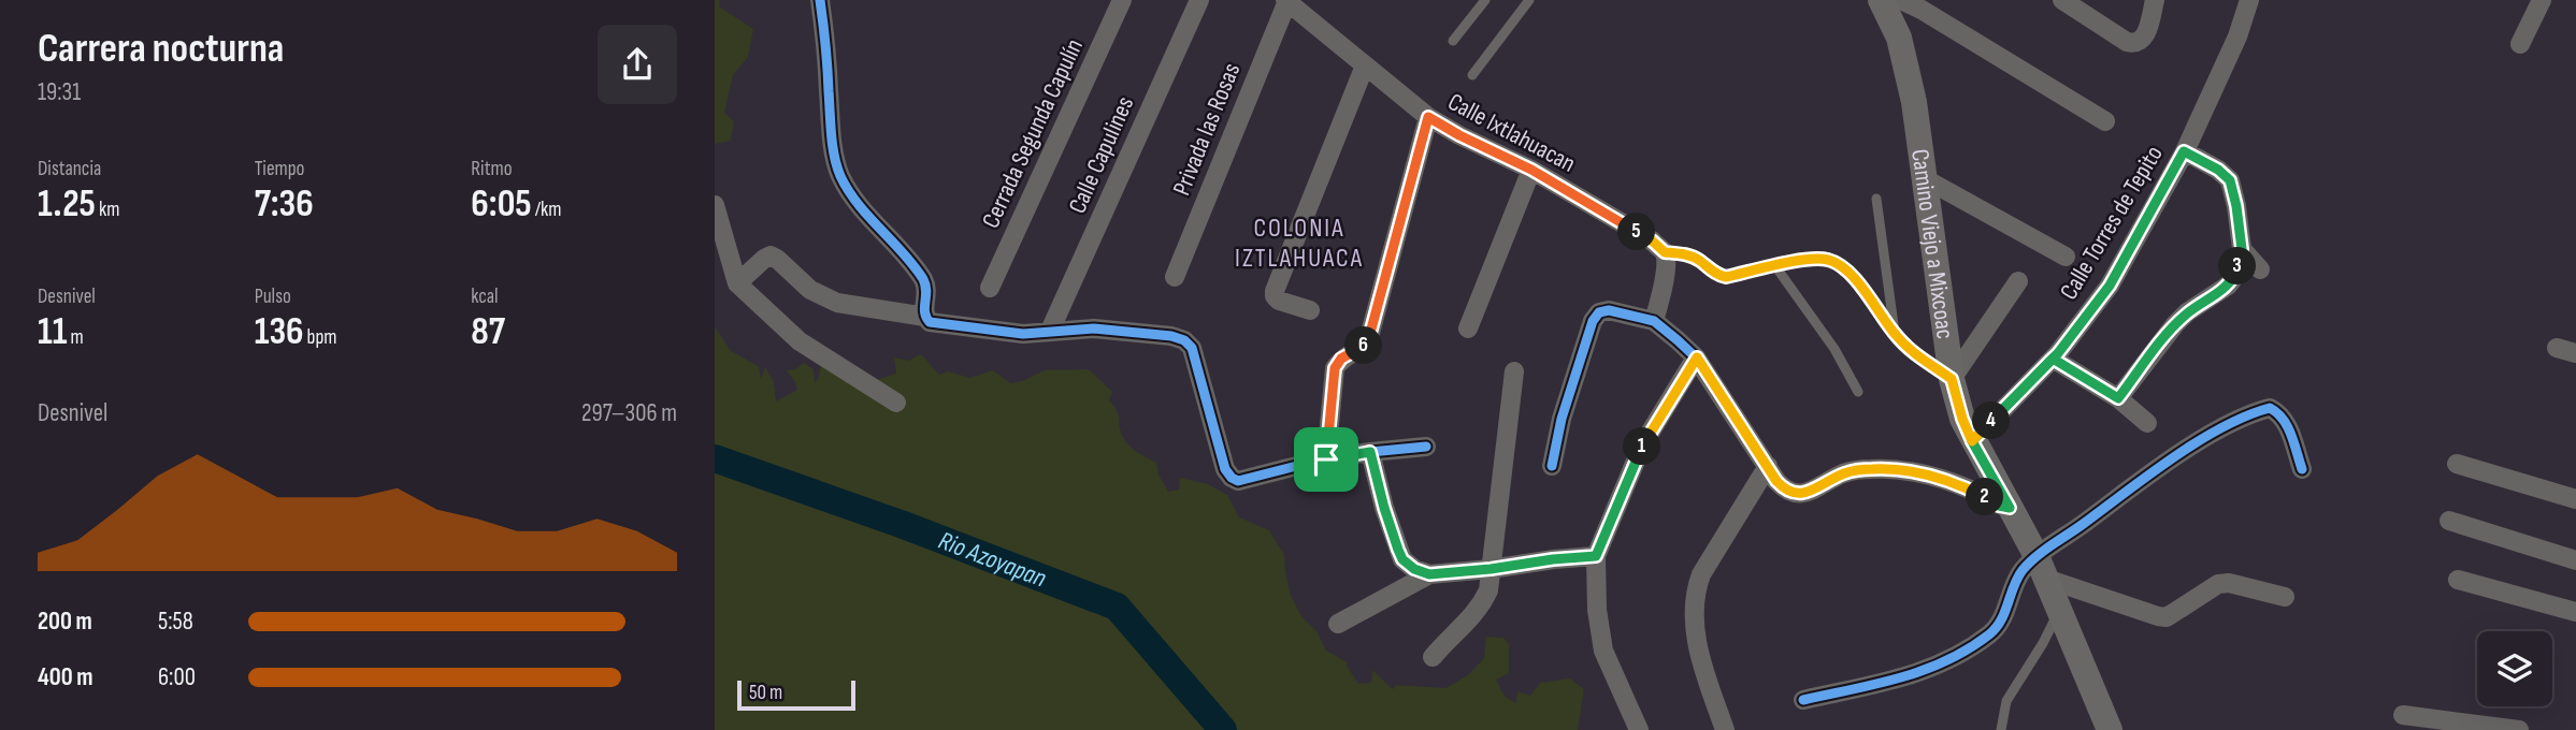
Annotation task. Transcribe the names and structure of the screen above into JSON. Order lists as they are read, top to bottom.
{
  "streets": {
    "main road": ["Camino Viejo a Mixcoac"],
    "street": [
      "Privada las Rosas",
      "Calle Ixtlahuacan",
      "Cerrada Segunda Capulín",
      "Calle Capulines",
      "Calle Torres de Tepito"
    ]
  },
  "crossings": [
    ["Privada las Rosas", "Calle Ixtlahuacan"],
    ["Calle Torres de Tepito", "Camino Viejo a Mixcoac"]
  ],
  "districts": ["COLONIA IZTLAHUACA"],
  "water": ["Rio Azoyapan"],
  "scale_bar": "50 m",
  "page": {
    "heading": ["Carrera nocturna", "19:31"],
    "stats": [
      ["Distancia", "1.25 km"],
      ["Tiempo", "7:36"],
      ["Ritmo", "6:05 /km"],
      ["Desnivel", "11 m"],
      ["Pulso", "136 bpm"],
      ["kcal", "87"]
    ],
    "pins": [
      "5",
      "3",
      "6",
      "4",
      "1",
      "2"
    ],
    "chart": ["Desnivel", "297–306 m"],
    "list": [
      {
        "name": "200 m",
        "note": "5:58"
      },
      {
        "name": "400 m",
        "note": "6:00"
      }
    ],
    "scale": "50 m"
  }
}
